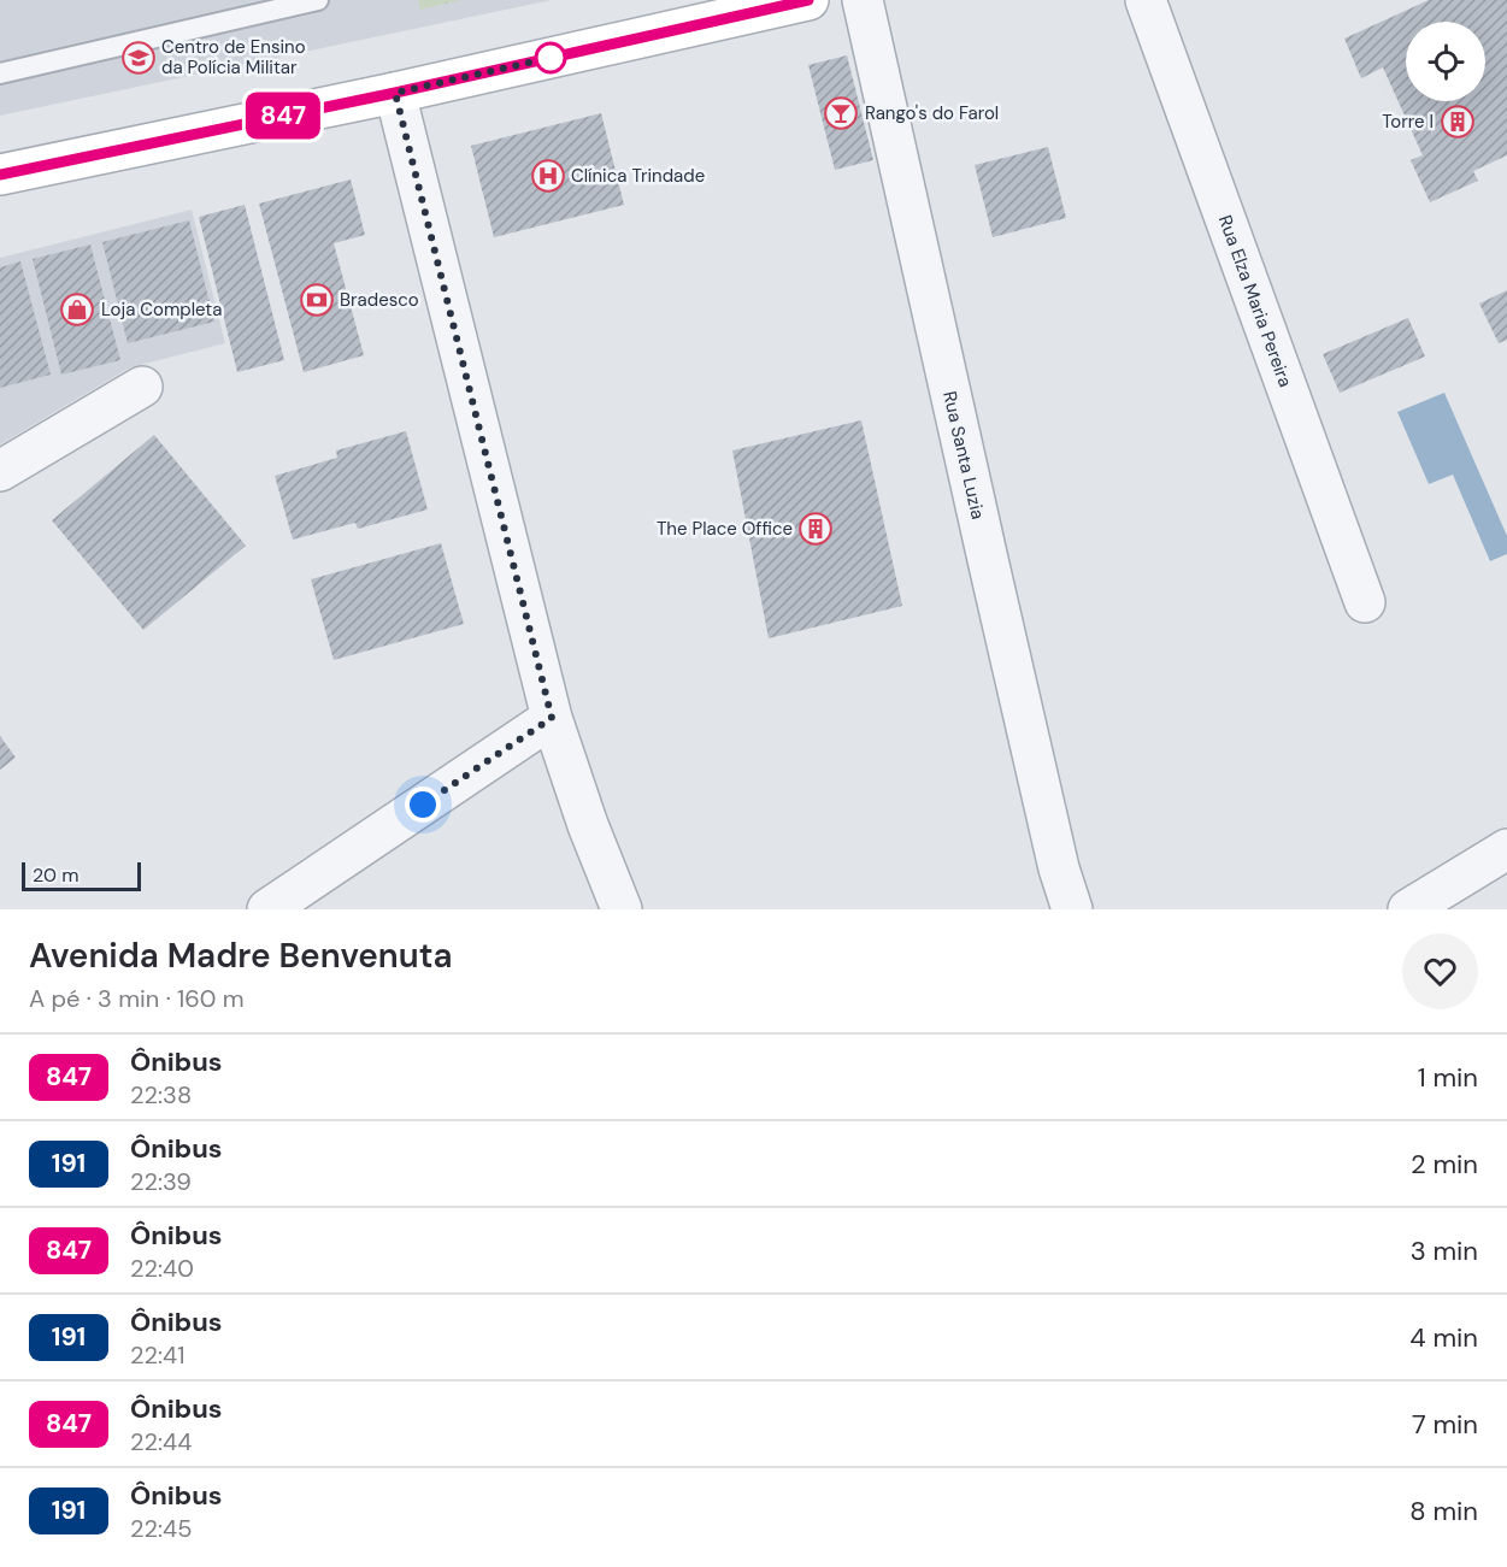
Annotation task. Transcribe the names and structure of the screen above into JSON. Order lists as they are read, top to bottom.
{
  "streets": {
    "street": ["Rua Elza Maria Pereira", "Rua Santa Luzia"]
  },
  "places": {
    "school or university": ["Centro de Ensino da Polícia Militar"],
    "bar": ["Rango's do Farol"],
    "building": ["Torre I", "The Place Office"],
    "hospital": ["Clínica Trindade"],
    "bank": ["Bradesco"],
    "shop": ["Loja Completa"]
  },
  "lines": ["bus line 847"],
  "scale_bar": "20 m",
  "page": {
    "on_map": "847",
    "scale": "20 m",
    "heading": ["Avenida Madre Benvenuta", "A pé · 3 min · 160 m"],
    "list": [
      {
        "mark": "847",
        "name": "Ônibus",
        "note": "22:38",
        "value": "1 min"
      },
      {
        "mark": "191",
        "name": "Ônibus",
        "note": "22:39",
        "value": "2 min"
      },
      {
        "mark": "847",
        "name": "Ônibus",
        "note": "22:40",
        "value": "3 min"
      },
      {
        "mark": "191",
        "name": "Ônibus",
        "note": "22:41",
        "value": "4 min"
      },
      {
        "mark": "847",
        "name": "Ônibus",
        "note": "22:44",
        "value": "7 min"
      },
      {
        "mark": "191",
        "name": "Ônibus",
        "note": "22:45",
        "value": "8 min"
      }
    ]
  }
}
